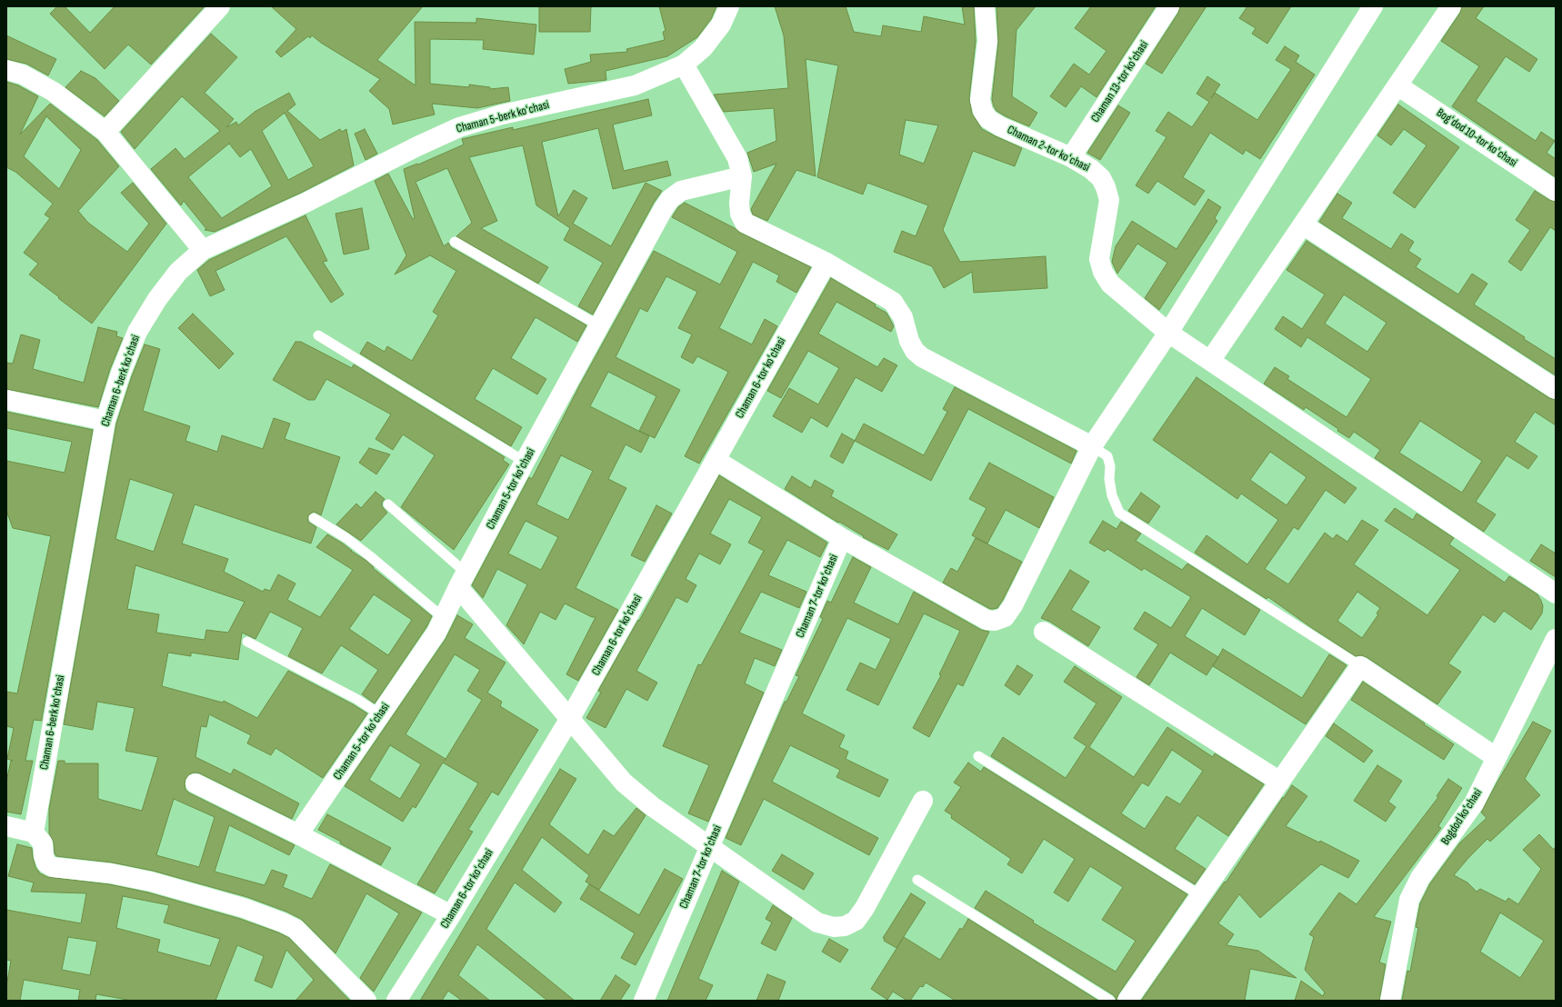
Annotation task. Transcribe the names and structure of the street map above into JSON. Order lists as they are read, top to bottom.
{
  "streets": {
    "street": [
      "Chaman 13-tor koʻchasi",
      "Chaman 5-berk koʻchasi",
      "Bogʻdod 10-tor koʻchasi",
      "Chaman 2-tor koʻchasi",
      "Chaman 6-tor koʻchasi",
      "Chaman 6-berk koʻchasi",
      "Chaman 5-tor koʻchasi",
      "Chaman 7-tor koʻchasi",
      "Bogdod koʻchasi"
    ]
  },
  "crossings": [
    ["Chaman 13-tor koʻchasi", "Chaman 2-tor koʻchasi"],
    ["Chaman 5-berk koʻchasi", "Chaman 6-berk koʻchasi"]
  ]
}
